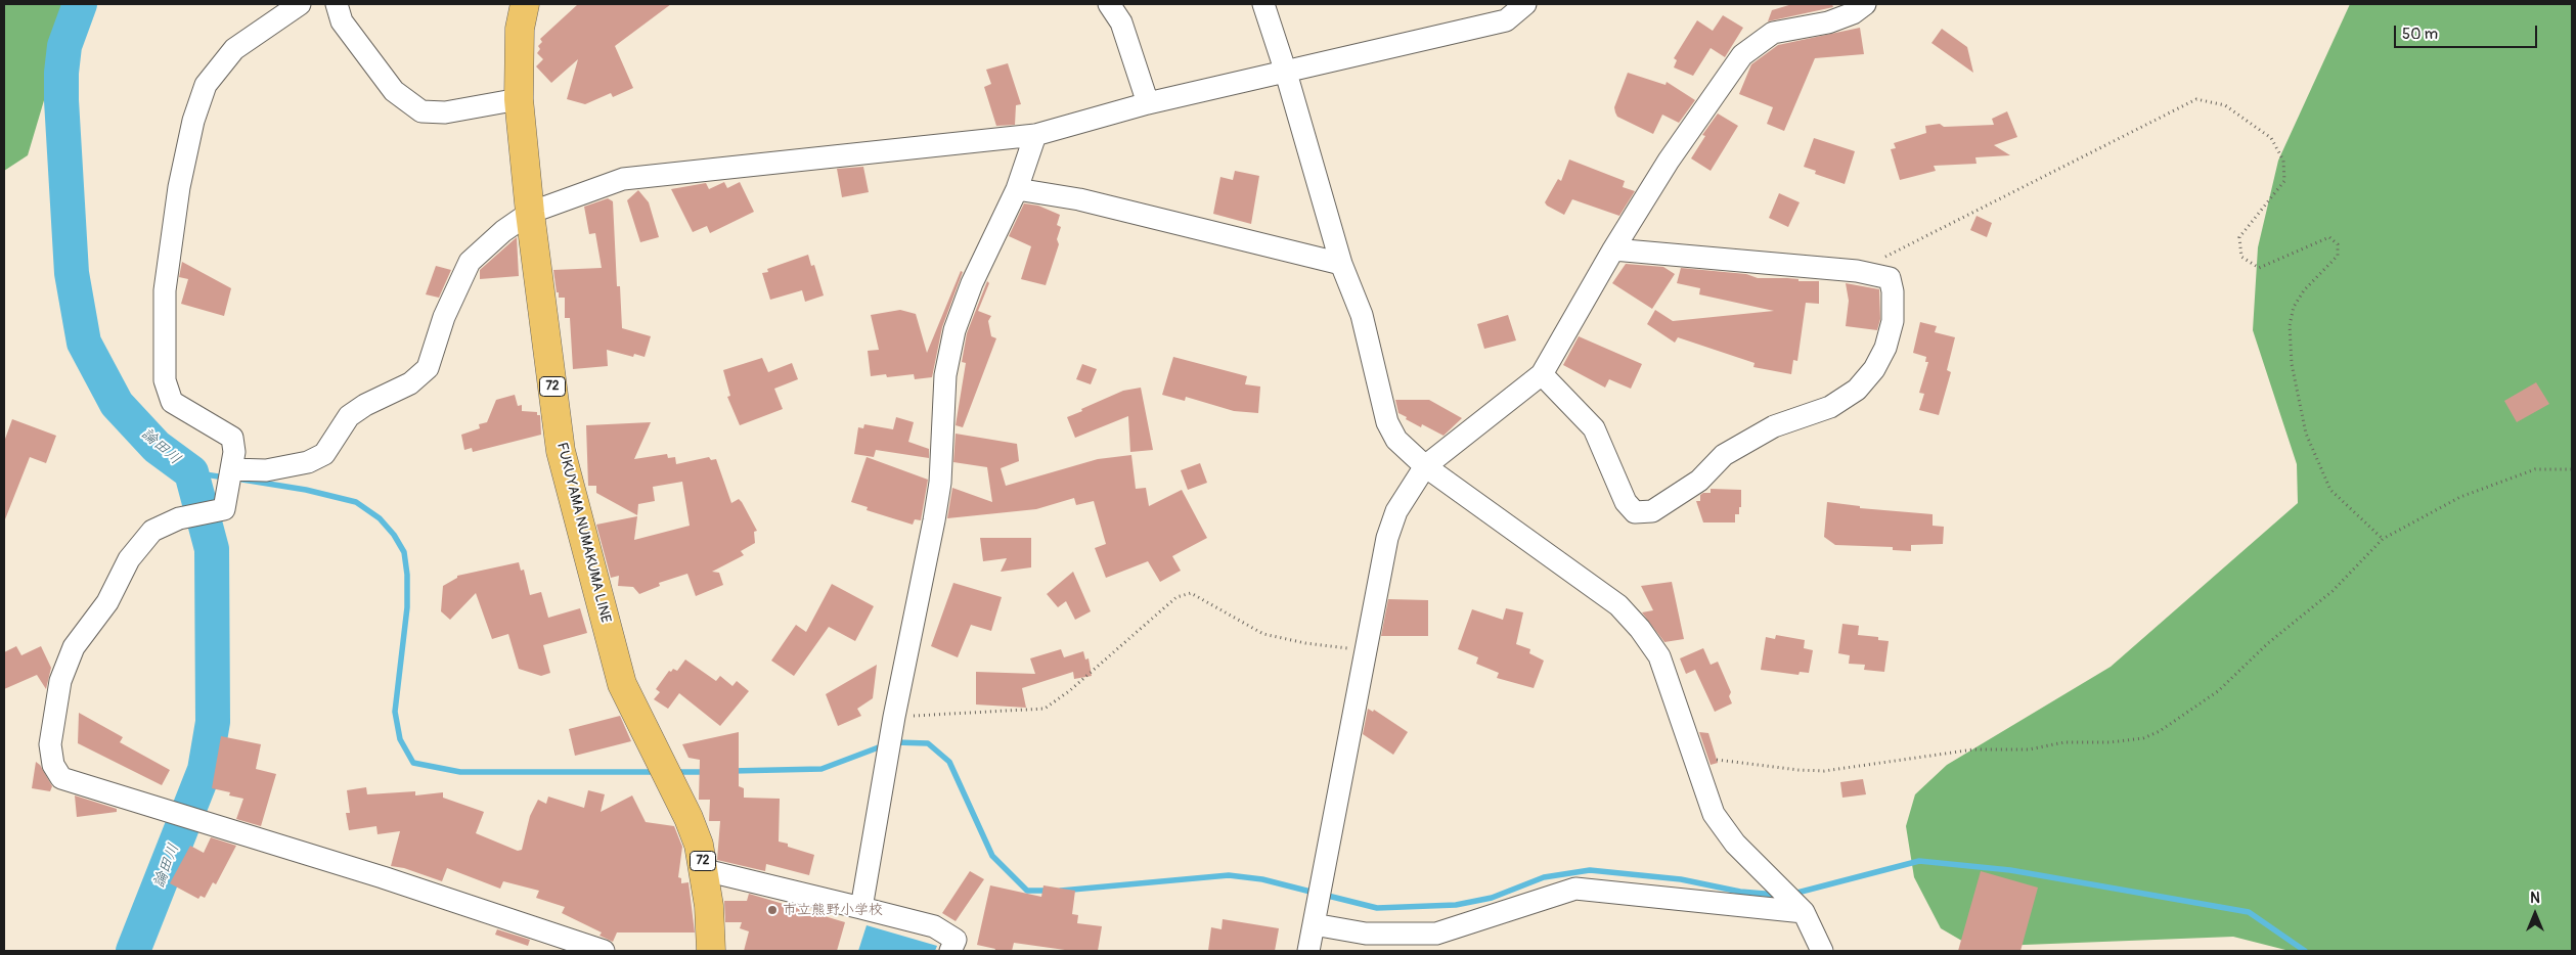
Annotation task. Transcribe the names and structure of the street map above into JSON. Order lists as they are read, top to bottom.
{
  "streets": {
    "main road": ["72", "FUKUYAMA NUMAKUMA LINE"]
  },
  "water": ["論田川"],
  "places": ["市立熊野小学校"],
  "scale_bar": "50 m",
  "north": "top"
}
